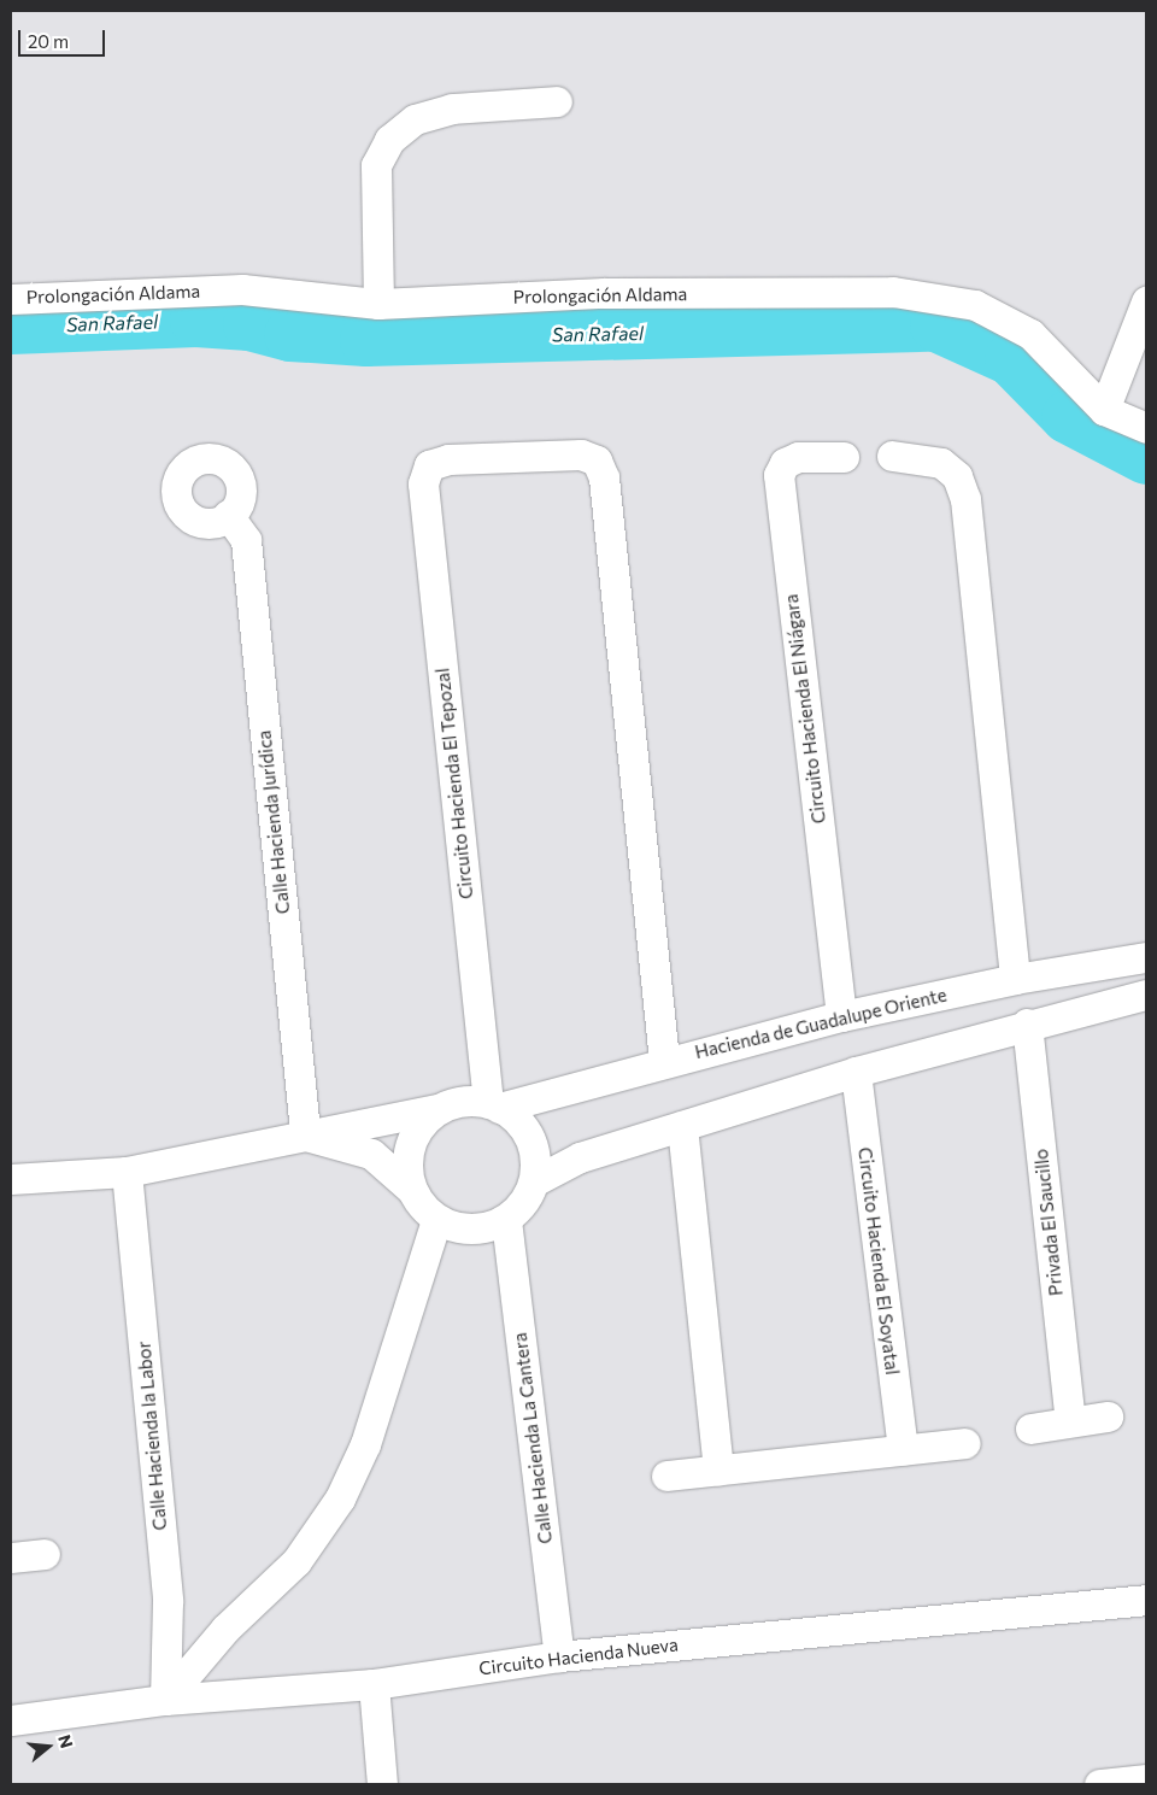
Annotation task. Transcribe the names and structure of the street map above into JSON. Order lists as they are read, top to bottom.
{
  "streets": {
    "street": [
      "Prolongación Aldama",
      "Circuito Hacienda El Niágara",
      "Circuito Hacienda El Tepozal",
      "Calle Hacienda Jurídica",
      "Hacienda de Guadalupe Oriente",
      "Privada El Saucillo",
      "Circuito Hacienda El Soyatal",
      "Calle Hacienda la Labor",
      "Calle Hacienda La Cantera",
      "Circuito Hacienda Nueva"
    ]
  },
  "crossings": [
    ["Circuito Hacienda El Niágara", "Hacienda de Guadalupe Oriente"],
    ["Circuito Hacienda El Tepozal", "Hacienda de Guadalupe Oriente"],
    ["Circuito Hacienda El Tepozal", "Calle Hacienda La Cantera"],
    ["Hacienda de Guadalupe Oriente", "Calle Hacienda La Cantera"],
    ["Calle Hacienda la Labor", "Circuito Hacienda Nueva"],
    ["Calle Hacienda La Cantera", "Circuito Hacienda Nueva"]
  ],
  "water": ["San Rafael"],
  "scale_bar": "20 m",
  "north": "right"
}
